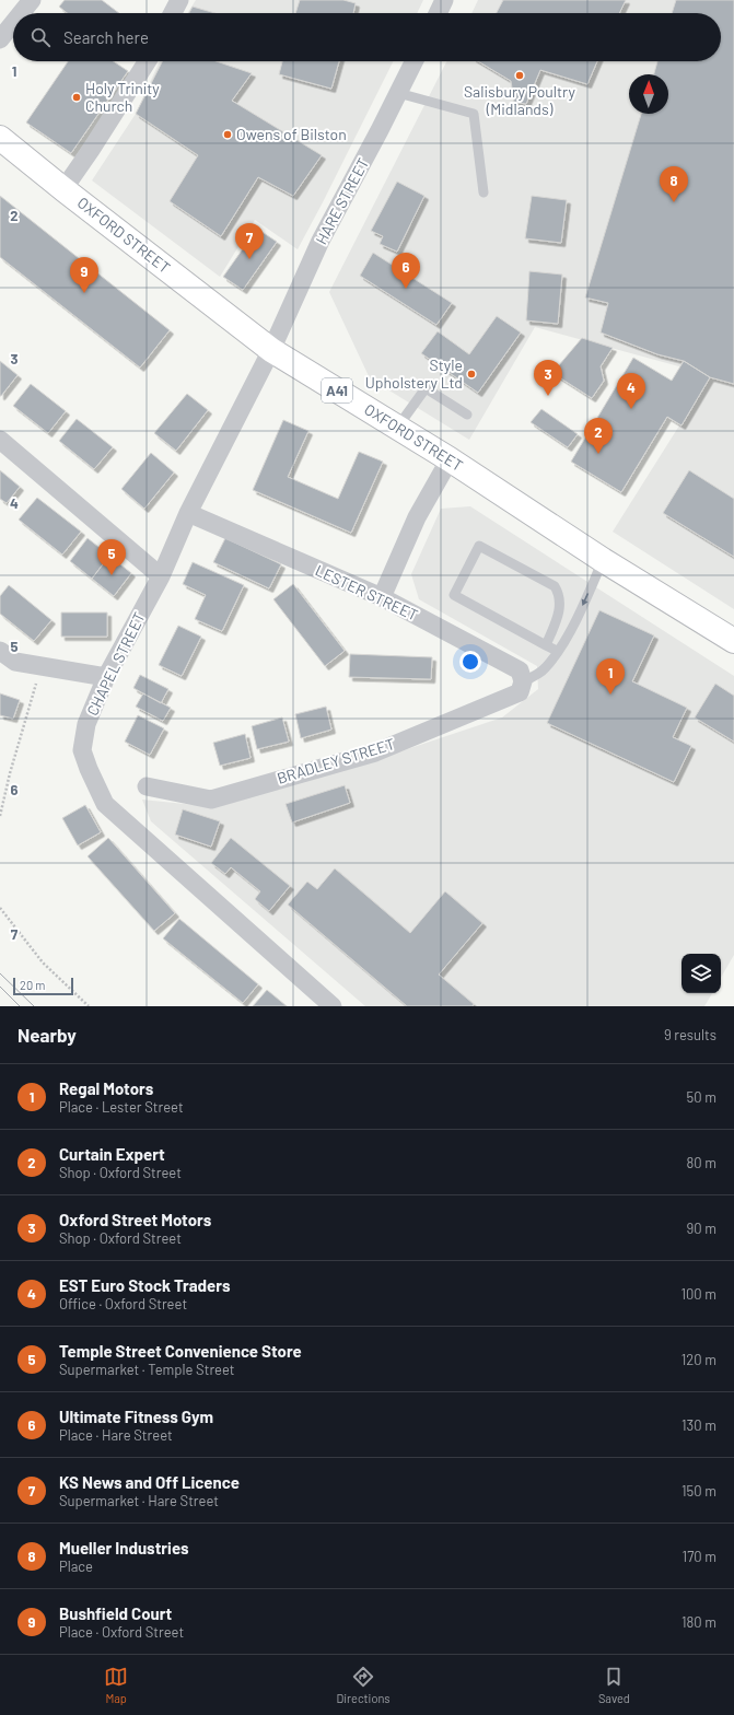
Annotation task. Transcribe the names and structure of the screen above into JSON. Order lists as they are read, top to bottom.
{
  "streets": {
    "highway": ["OXFORD STREET", "A41"],
    "street": [
      "HARE STREET",
      "LESTER STREET",
      "CHAPEL STREET",
      "BRADLEY STREET"
    ]
  },
  "crossings": [
    ["HARE STREET", "OXFORD STREET"],
    ["HARE STREET", "CHAPEL STREET"],
    ["OXFORD STREET", "CHAPEL STREET"],
    ["LESTER STREET", "CHAPEL STREET"],
    ["LESTER STREET", "BRADLEY STREET"]
  ],
  "places": [
    "Salisbury Poultry (Midlands)",
    "Holy Trinity Church",
    "Owens of Bilston",
    "Style Upholstery Ltd"
  ],
  "scale_bar": "20 m",
  "north": "top",
  "page": {
    "search": "Search here",
    "pins": [
      "8",
      "7",
      "6",
      "9",
      "3",
      "4",
      "2",
      "5",
      "1"
    ],
    "scale": "20 m",
    "heading": ["Nearby", "9 results"],
    "list": [
      {
        "mark": "1",
        "name": "Regal Motors",
        "note": "Place · Lester Street",
        "value": "50 m"
      },
      {
        "mark": "2",
        "name": "Curtain Expert",
        "note": "Shop · Oxford Street",
        "value": "80 m"
      },
      {
        "mark": "3",
        "name": "Oxford Street Motors",
        "note": "Shop · Oxford Street",
        "value": "90 m"
      },
      {
        "mark": "4",
        "name": "EST Euro Stock Traders",
        "note": "Office · Oxford Street",
        "value": "100 m"
      },
      {
        "mark": "5",
        "name": "Temple Street Convenience Store",
        "note": "Supermarket · Temple Street",
        "value": "120 m"
      },
      {
        "mark": "6",
        "name": "Ultimate Fitness Gym",
        "note": "Place · Hare Street",
        "value": "130 m"
      },
      {
        "mark": "7",
        "name": "KS News and Off Licence",
        "note": "Supermarket · Hare Street",
        "value": "150 m"
      },
      {
        "mark": "8",
        "name": "Mueller Industries",
        "note": "Place",
        "value": "170 m"
      },
      {
        "mark": "9",
        "name": "Bushfield Court",
        "note": "Place · Oxford Street",
        "value": "180 m"
      }
    ],
    "nav": ["Map", "Directions", "Saved"]
  },
  "grid": {
    "rows": [
      "1",
      "2",
      "3",
      "4",
      "5",
      "6",
      "7"
    ]
  }
}
